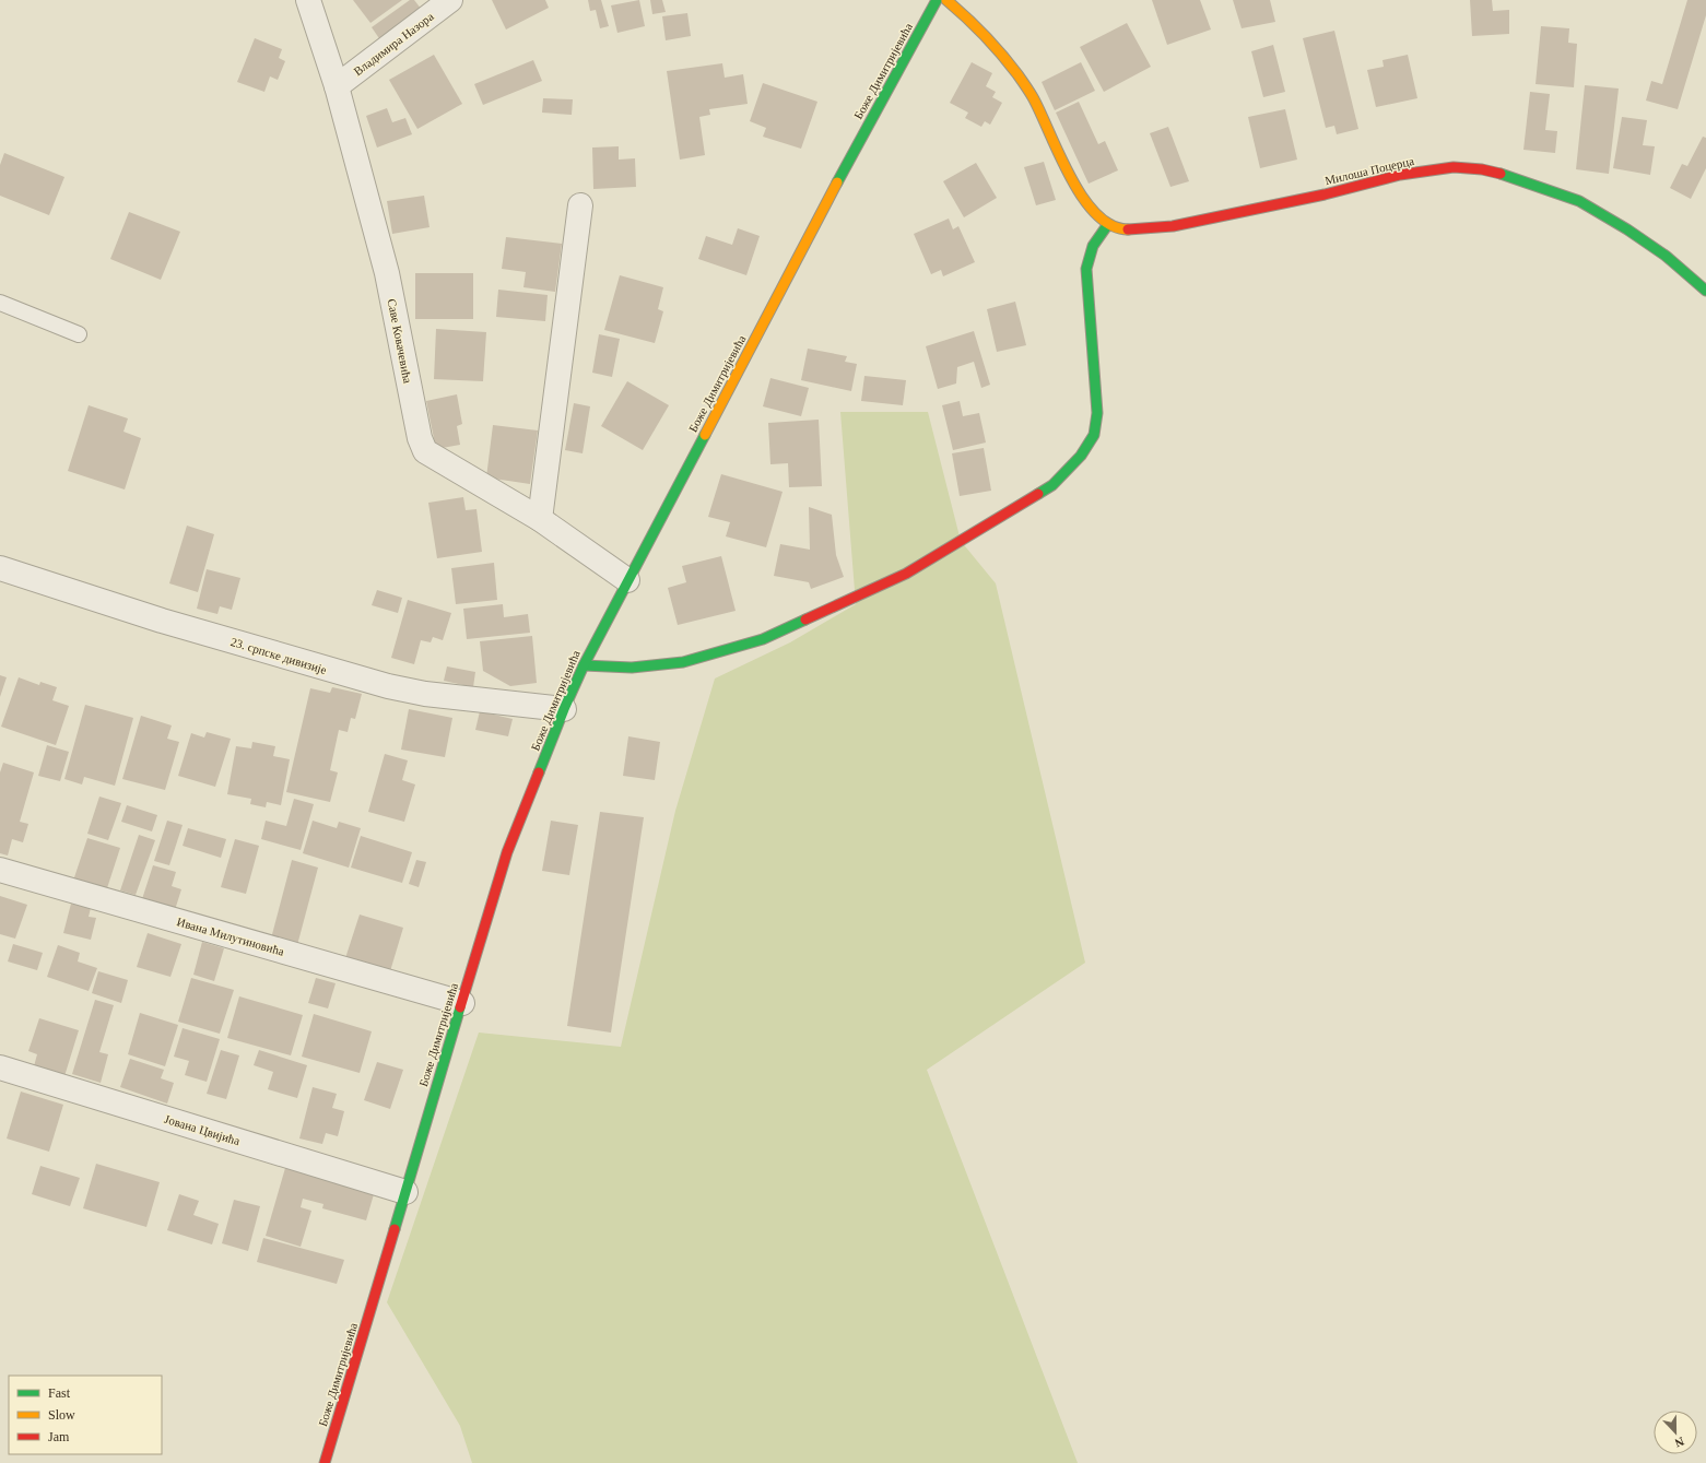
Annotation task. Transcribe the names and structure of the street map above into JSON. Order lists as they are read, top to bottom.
{
  "streets": {
    "street": [
      "Владимира Назора",
      "Боже Димитријевића",
      "Милоша Поцерца",
      "Саве Ковачевића",
      "23. српске дивизије",
      "Ивана Милутиновића",
      "Јована Цвијића"
    ]
  },
  "crossings": [
    ["Владимира Назора", "Саве Ковачевића"],
    ["Боже Димитријевића", "Саве Ковачевића"],
    ["Боже Димитријевића", "23. српске дивизије"],
    ["Боже Димитријевића", "Ивана Милутиновића"],
    ["Боже Димитријевића", "Јована Цвијића"]
  ],
  "legend": ["Fast", "Slow", "Jam"],
  "north": "bottom"
}
